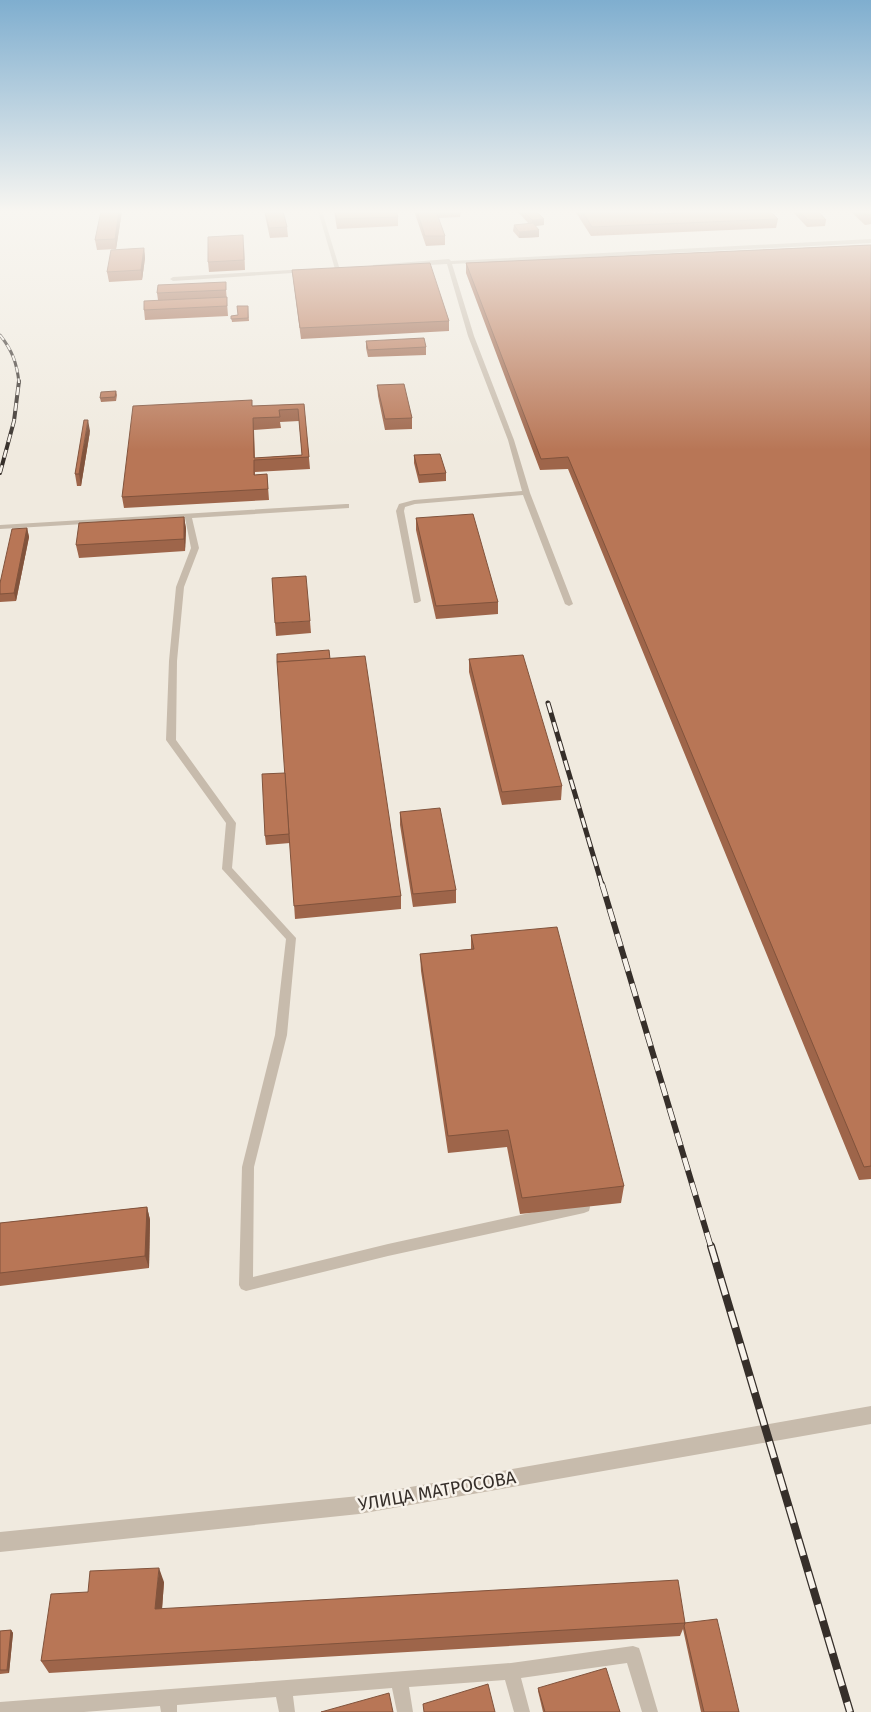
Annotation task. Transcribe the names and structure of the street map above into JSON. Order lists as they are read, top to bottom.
{
  "streets": {
    "street": ["УЛИЦА МАТРОСОВА"]
  }
}
